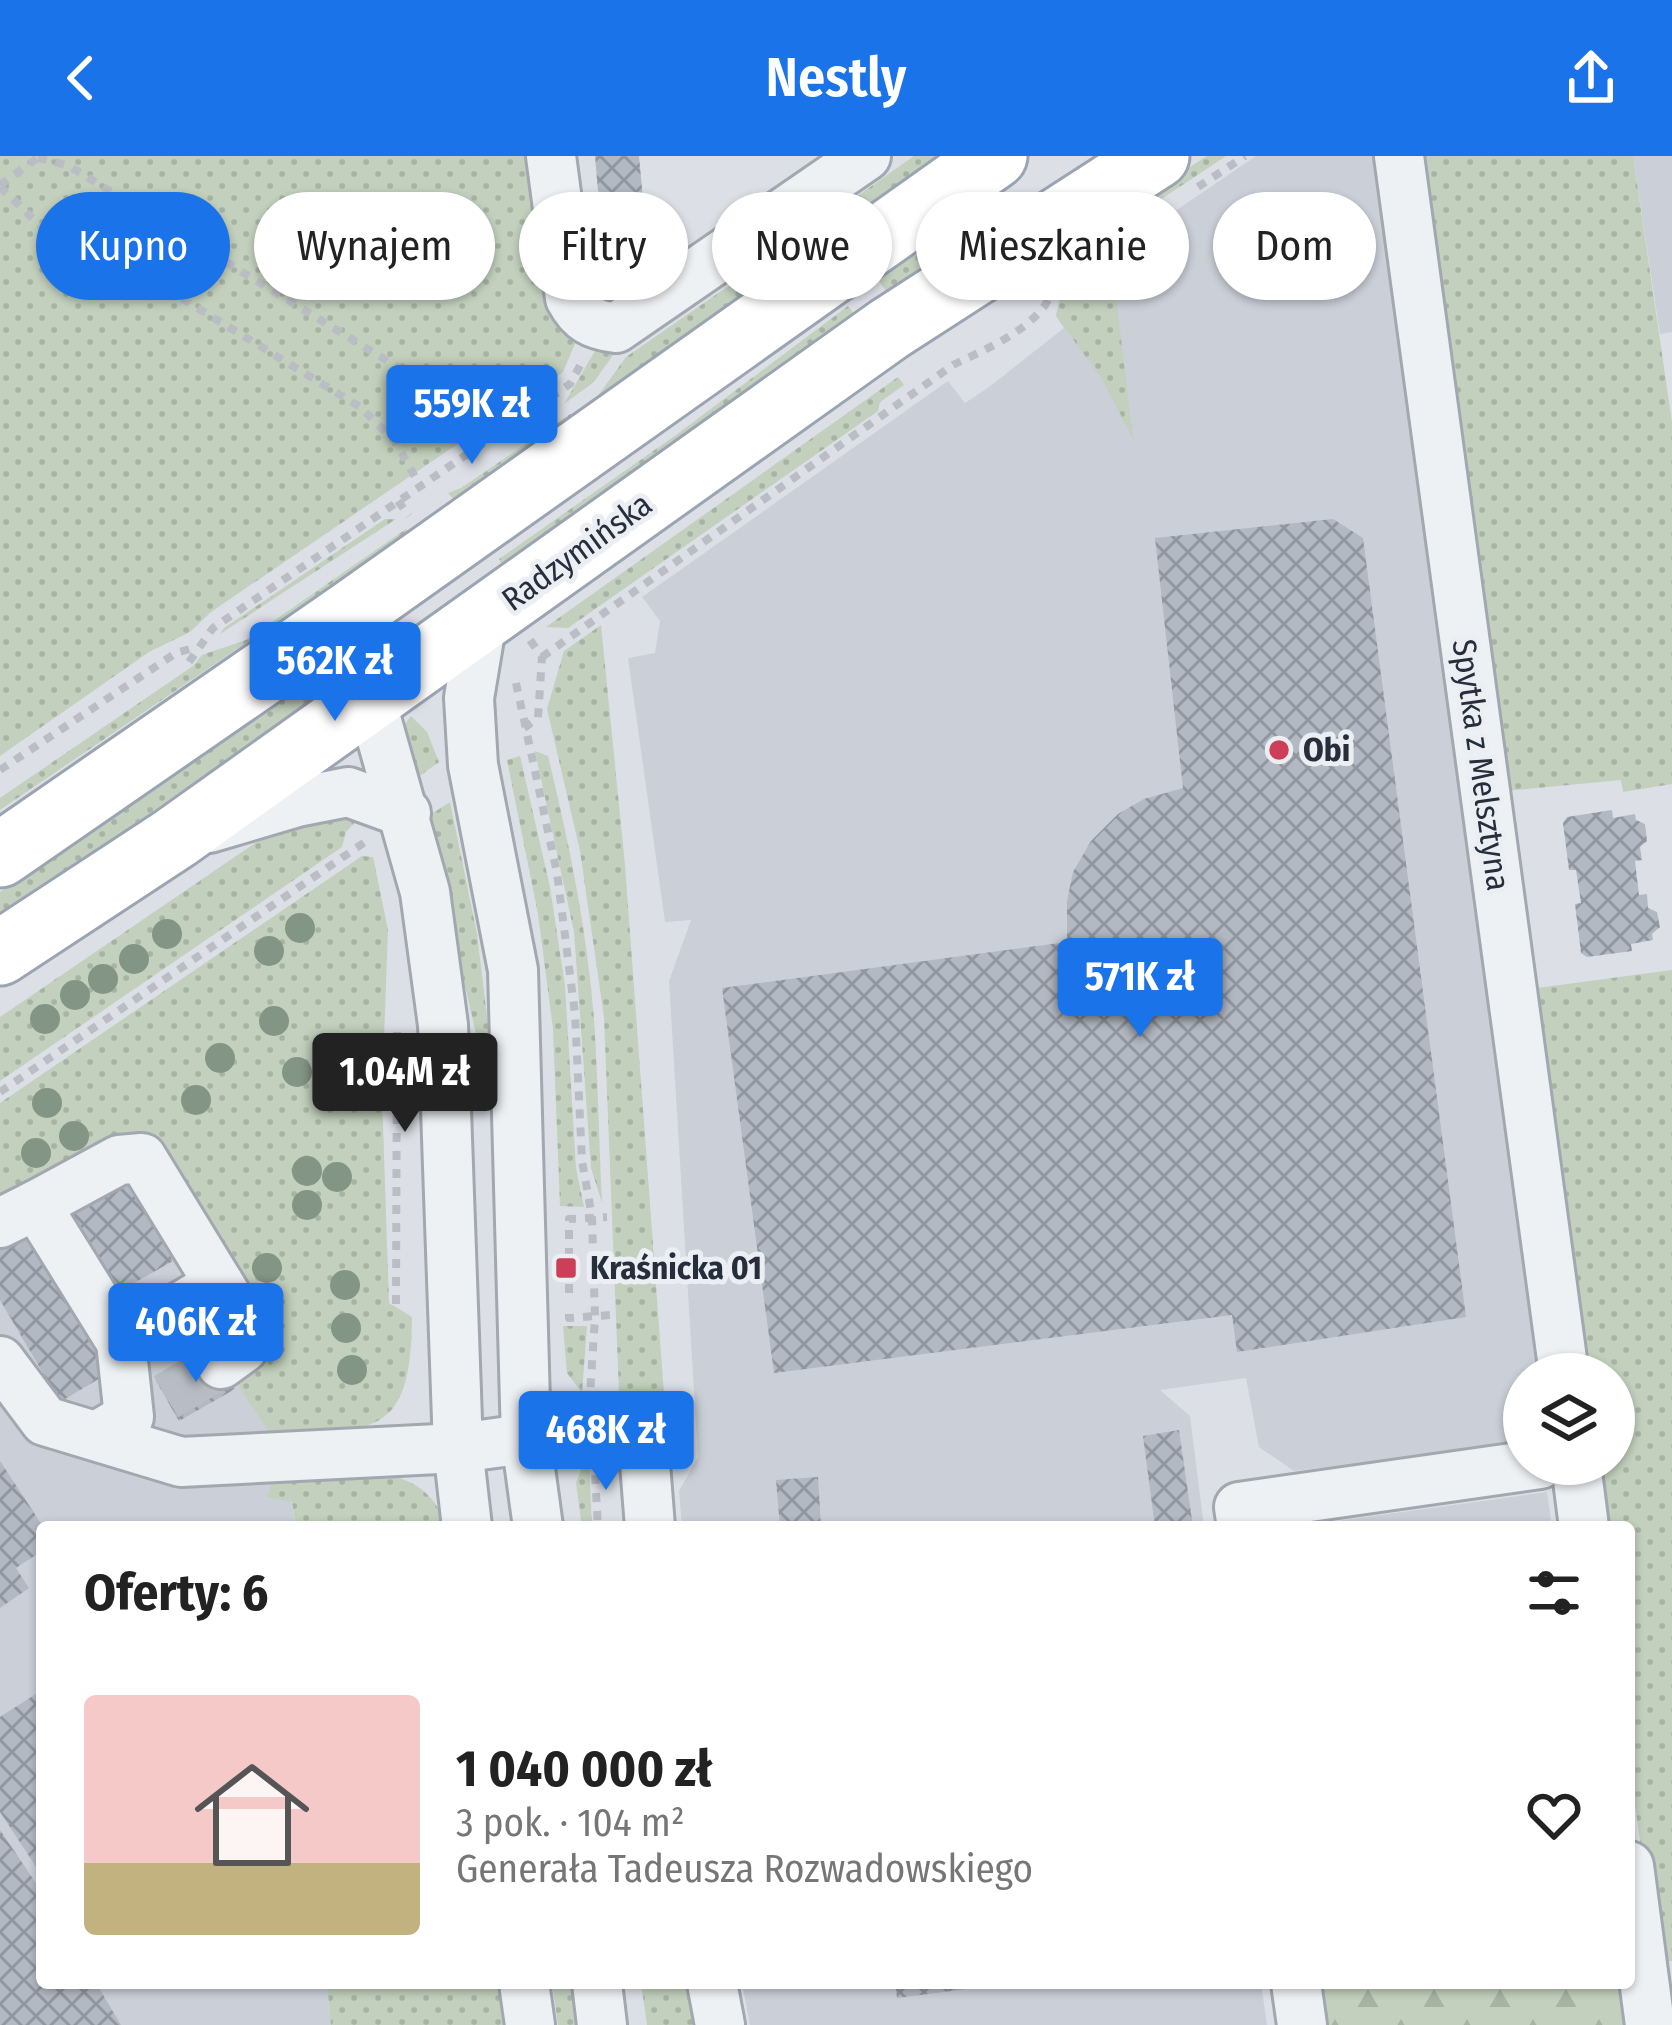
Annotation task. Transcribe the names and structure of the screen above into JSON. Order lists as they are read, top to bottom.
{
  "streets": {
    "main road": ["Radzymińska"],
    "street": ["Spytka z Melsztyna"]
  },
  "places": {
    "other": ["Obi"],
    "transit": ["Kraśnicka 01"]
  },
  "page": {
    "header": "Nestly",
    "chip": [
      "Kupno",
      "Wynajem",
      "Filtry",
      "Nowe",
      "Mieszkanie",
      "Dom"
    ],
    "price": [
      "559K zł",
      "562K zł",
      "571K zł",
      "1.04M zł",
      "406K zł",
      "468K zł"
    ],
    "heading": "Oferty: 6",
    "list": [
      {
        "name": "1 040 000 zł",
        "note": "3 pok. · 104 m² · Generała Tadeusza Rozwadowskiego"
      }
    ]
  }
}
